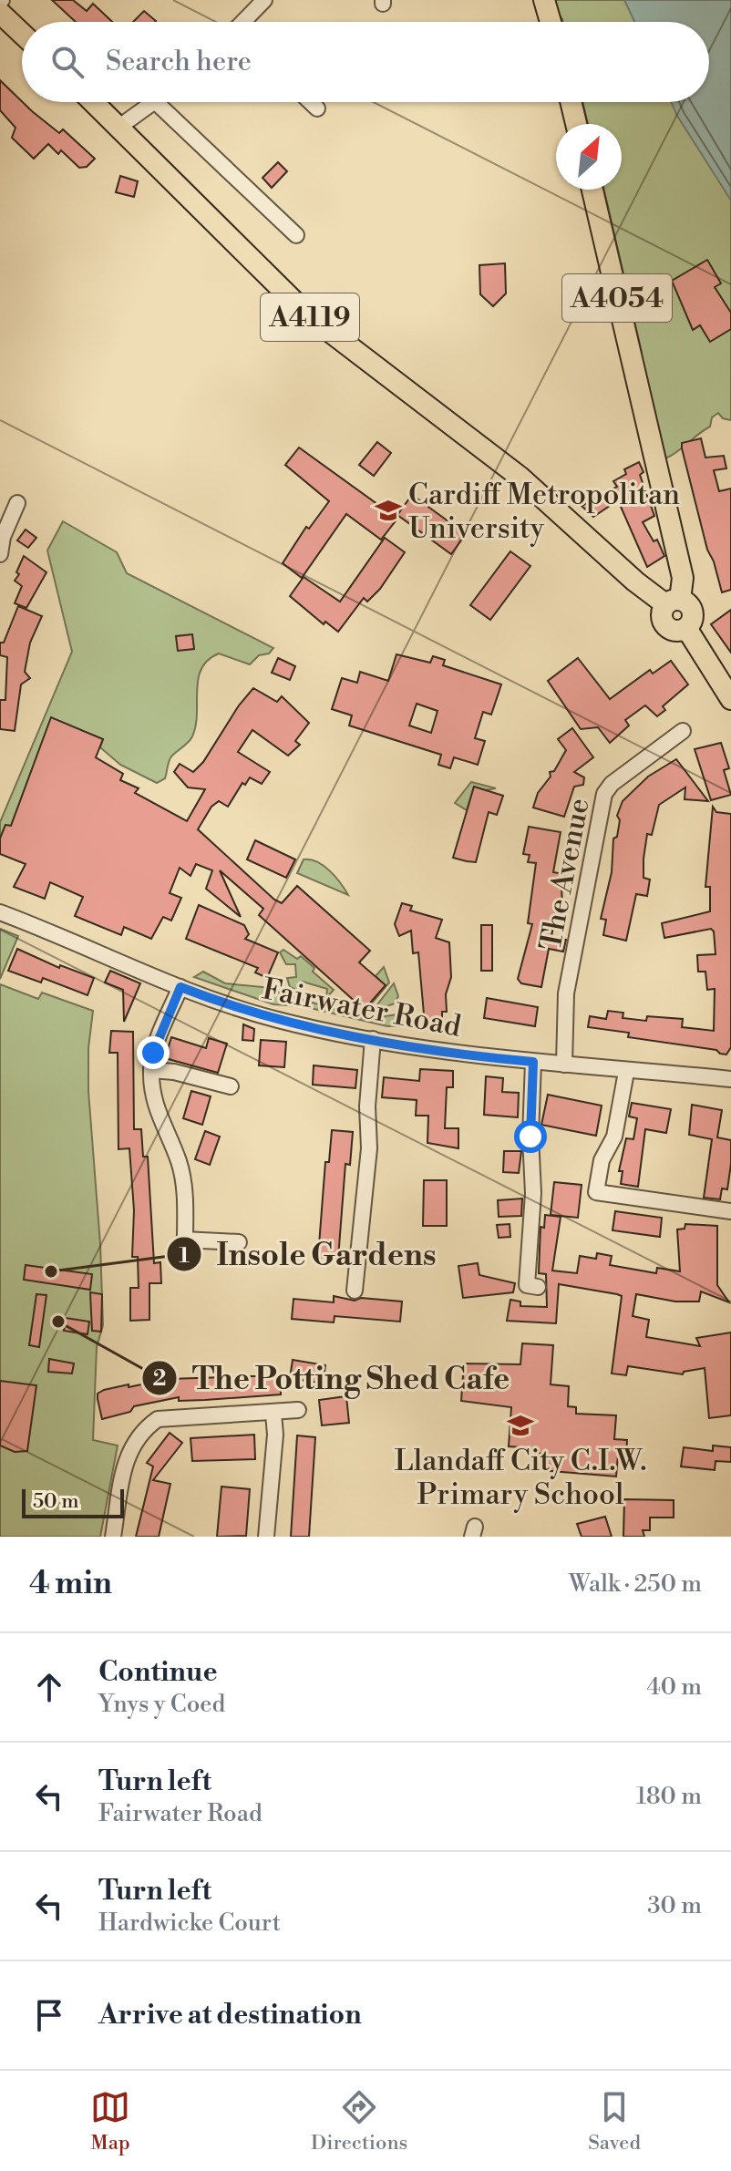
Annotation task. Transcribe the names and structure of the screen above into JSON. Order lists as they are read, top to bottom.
{
  "streets": {
    "main road": ["A4054", "A4119"],
    "street": ["The Avenue", "Fairwater Road"]
  },
  "crossings": [
    ["A4054", "A4119"],
    ["The Avenue", "Fairwater Road"]
  ],
  "places": {
    "school or university": ["Cardiff Metropolitan University", "Llandaff City C.I.W. Primary School"],
    "other": ["Insole Gardens", "The Potting Shed Cafe"]
  },
  "scale_bar": "50 m",
  "north": "top right",
  "page": {
    "search": "Search here",
    "scale": "50 m",
    "heading": ["4 min", "Walk · 250 m"],
    "list": [
      ["Continue", "Ynys y Coed", "40 m"],
      ["Turn left", "Fairwater Road", "180 m"],
      ["Turn left", "Hardwicke Court", "30 m"],
      "Arrive at destination"
    ],
    "nav": ["Map", "Directions", "Saved"]
  }
}
